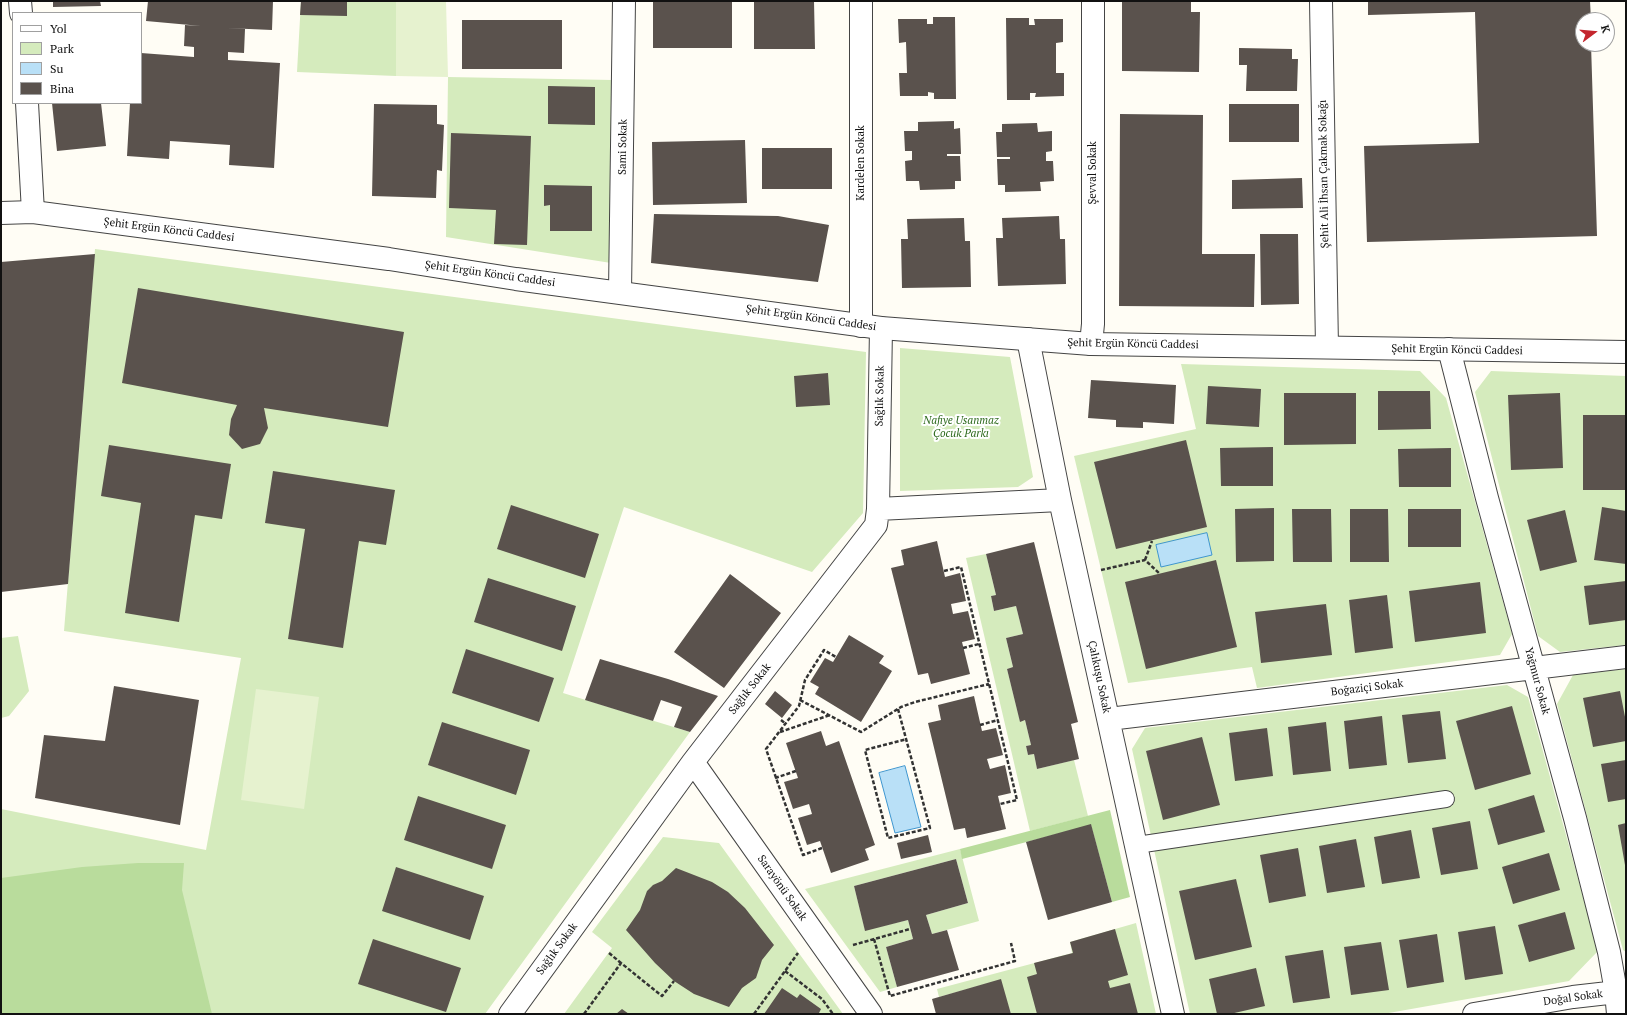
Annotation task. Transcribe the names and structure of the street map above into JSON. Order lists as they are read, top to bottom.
{
  "streets": {
    "street": [
      "Sami Sokak",
      "Kardelen Sokak",
      "Şevval Sokak",
      "Şehit Ali İhsan Çakmak Sokağı",
      "Şehit Ergün Köncü Caddesi",
      "Sağlık Sokak",
      "Çalıkuşu Sokak",
      "Yağmur Sokak",
      "Boğaziçi Sokak",
      "Sarayönü Sokak",
      "Doğal Sokak"
    ]
  },
  "crossings": [
    ["Sami Sokak", "Şehit Ergün Köncü Caddesi"],
    ["Kardelen Sokak", "Şehit Ergün Köncü Caddesi"],
    ["Kardelen Sokak", "Sağlık Sokak"],
    ["Şevval Sokak", "Şehit Ergün Köncü Caddesi"],
    ["Şehit Ali İhsan Çakmak Sokağı", "Şehit Ergün Köncü Caddesi"],
    ["Şehit Ergün Köncü Caddesi", "Sağlık Sokak"],
    ["Şehit Ergün Köncü Caddesi", "Çalıkuşu Sokak"],
    ["Şehit Ergün Köncü Caddesi", "Yağmur Sokak"],
    ["Sağlık Sokak", "Sarayönü Sokak"],
    ["Çalıkuşu Sokak", "Boğaziçi Sokak"],
    ["Yağmur Sokak", "Boğaziçi Sokak"],
    ["Yağmur Sokak", "Doğal Sokak"]
  ],
  "parks": ["Nafiye Usanmaz Çocuk Parkı"],
  "legend": [
    "Yol",
    "Park",
    "Su",
    "Bina"
  ],
  "north": "right"
}
